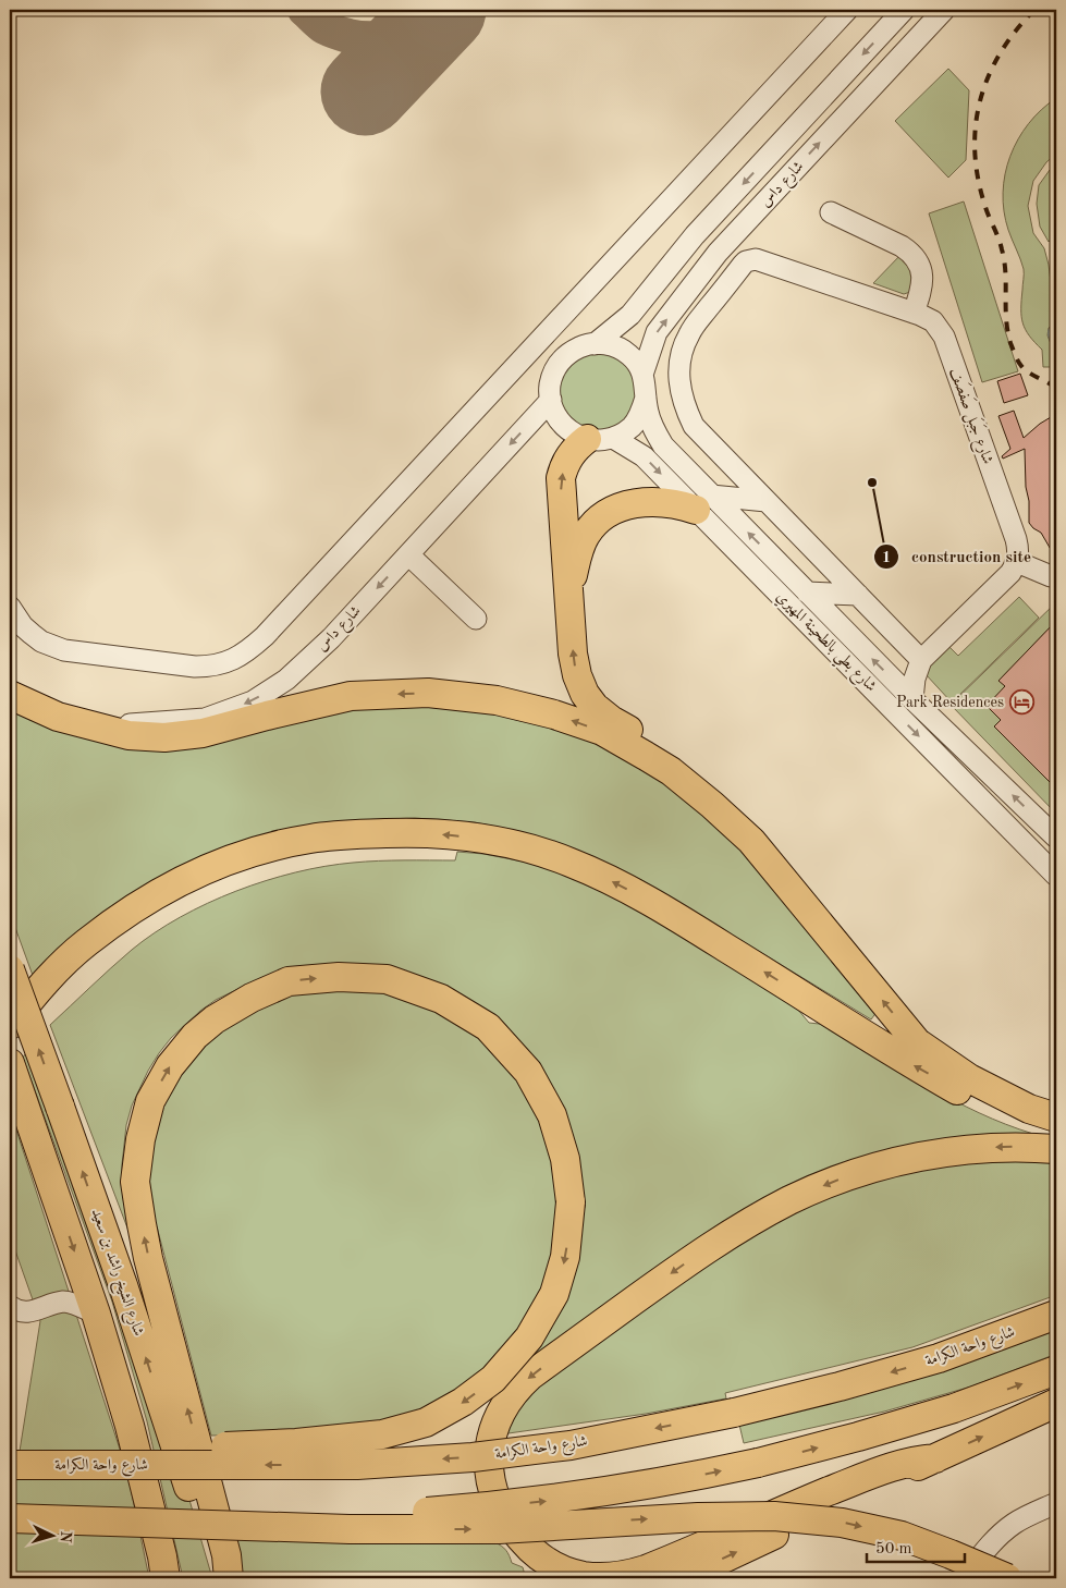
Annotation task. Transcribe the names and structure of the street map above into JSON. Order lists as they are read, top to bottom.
{
  "streets": {
    "highway": ["شارع الشيخ راشد بن سعيد", "شارع واحة الكرامة"],
    "street": ["شارع داس", "شارع جَبَل صَفصَف", "شارع بطي بالطحينة المهيري"]
  },
  "crossings": [
    ["شارع داس", "شارع جَبَل صَفصَف"],
    ["شارع داس", "شارع بطي بالطحينة المهيري"]
  ],
  "places": {
    "other": ["construction site"],
    "hotel": ["Park Residences"]
  },
  "scale_bar": "50 m",
  "north": "right"
}
